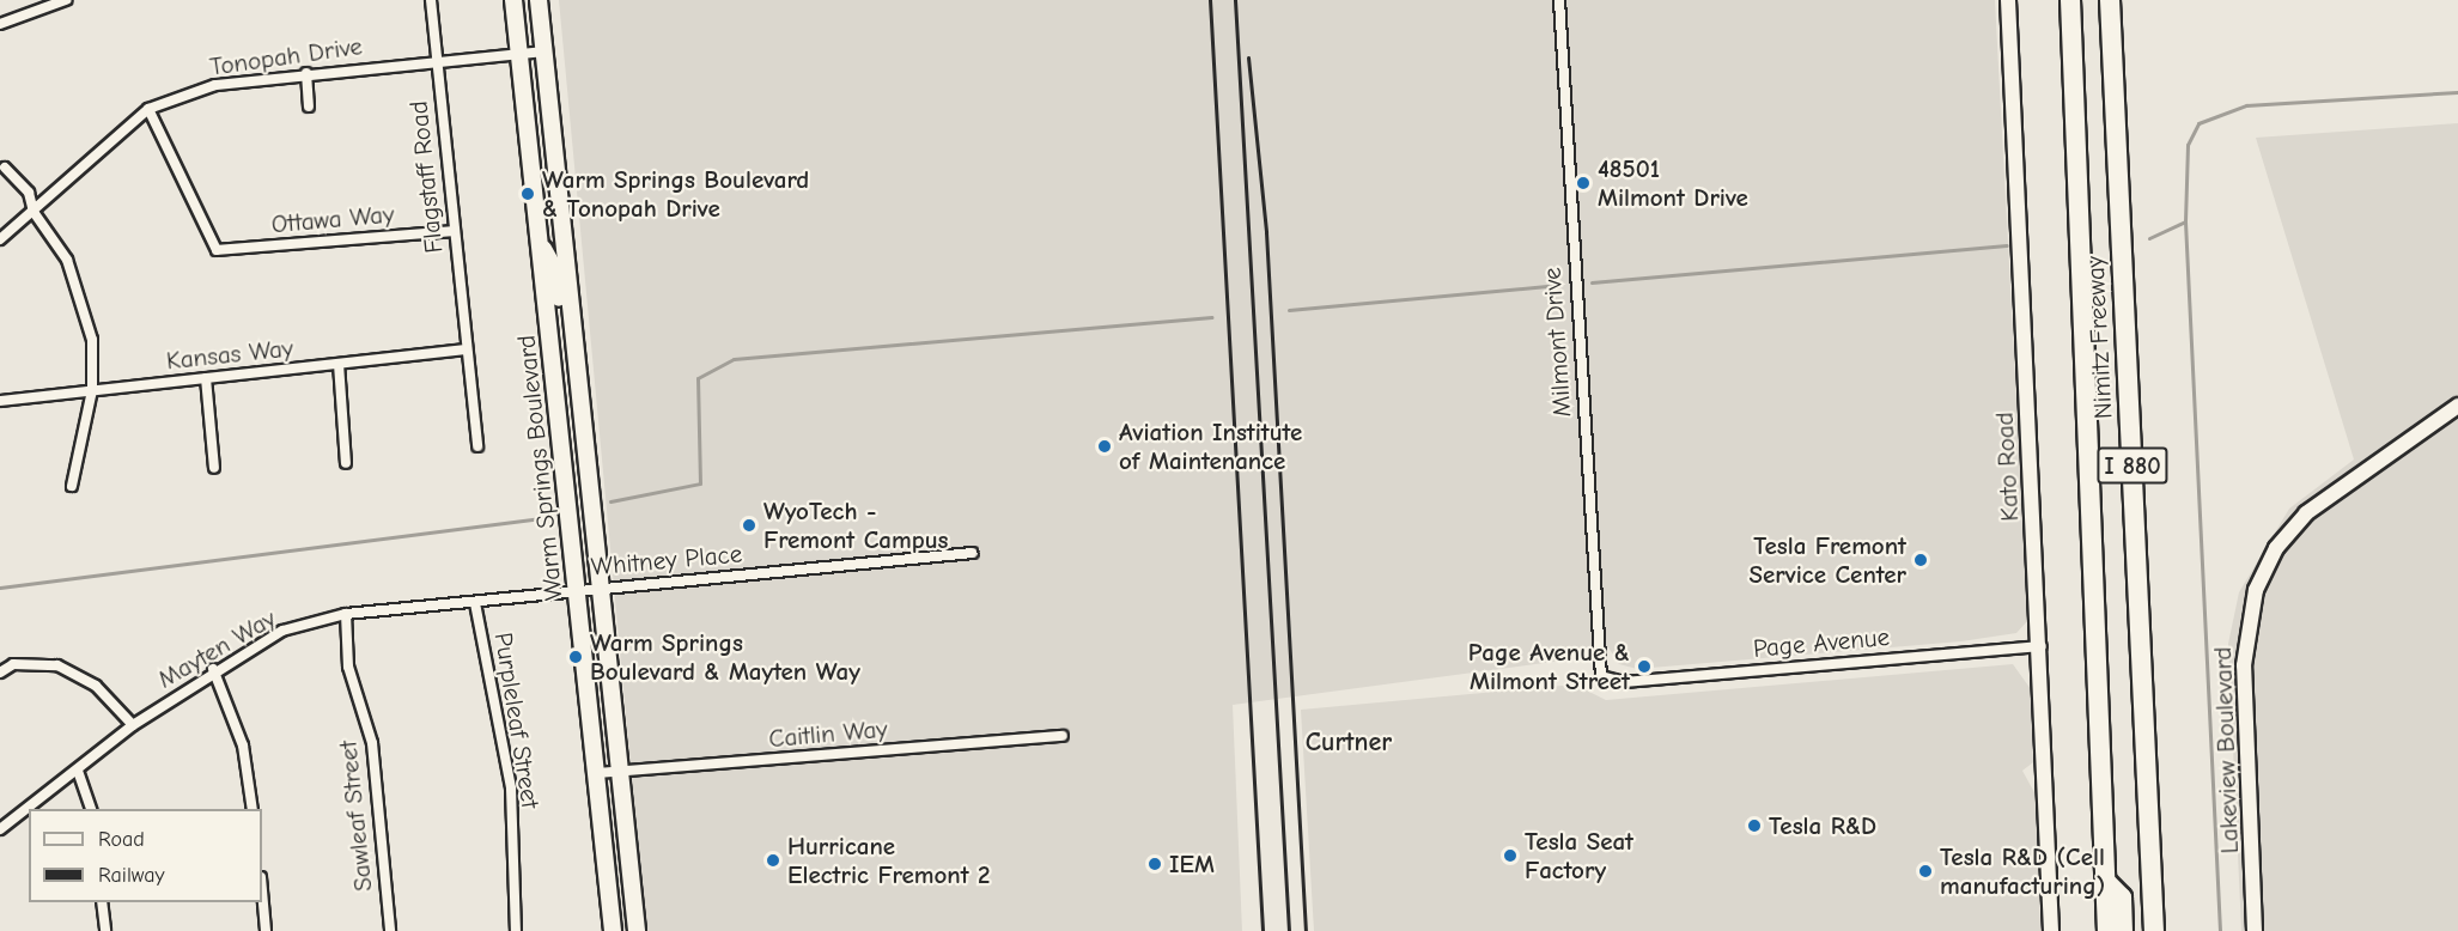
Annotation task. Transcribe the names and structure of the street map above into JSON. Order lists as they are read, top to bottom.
{
  "streets": {
    "highway": ["Nimitz Freeway", "I 880"],
    "main road": ["Warm Springs Boulevard"],
    "street": [
      "Tonopah Drive",
      "Flagstaff Road",
      "Ottawa Way",
      "Milmont Drive",
      "Kansas Way",
      "Kato Road",
      "Whitney Place",
      "Page Avenue",
      "Mayten Way",
      "Purpleleaf Street",
      "Caitlin Way",
      "Lakeview Boulevard",
      "Sawleaf Street"
    ]
  },
  "crossings": [
    ["Tonopah Drive", "Flagstaff Road"],
    ["Tonopah Drive", "Ottawa Way"],
    ["Tonopah Drive", "Warm Springs Boulevard"],
    ["Flagstaff Road", "Ottawa Way"],
    ["Flagstaff Road", "Kansas Way"],
    ["Nimitz Freeway", "I 880"],
    ["Milmont Drive", "Page Avenue"],
    ["Kato Road", "Page Avenue"],
    ["Warm Springs Boulevard", "Whitney Place"],
    ["Warm Springs Boulevard", "Mayten Way"],
    ["Warm Springs Boulevard", "Caitlin Way"],
    ["Whitney Place", "Mayten Way"],
    ["Mayten Way", "Purpleleaf Street"],
    ["Mayten Way", "Sawleaf Street"]
  ],
  "districts": ["Curtner"],
  "places": [
    "48501 Milmont Drive",
    "Warm Springs Boulevard & Tonopah Drive",
    "Aviation Institute of Maintenance",
    "WyoTech - Fremont Campus",
    "Tesla Fremont Service Center",
    "Warm Springs Boulevard & Mayten Way",
    "Page Avenue & Milmont Street",
    "Tesla R&D",
    "Tesla Seat Factory",
    "Hurricane Electric Fremont 2",
    "IEM",
    "Tesla R&D (Cell manufacturing)"
  ],
  "legend": ["Road", "Railway"]
}
